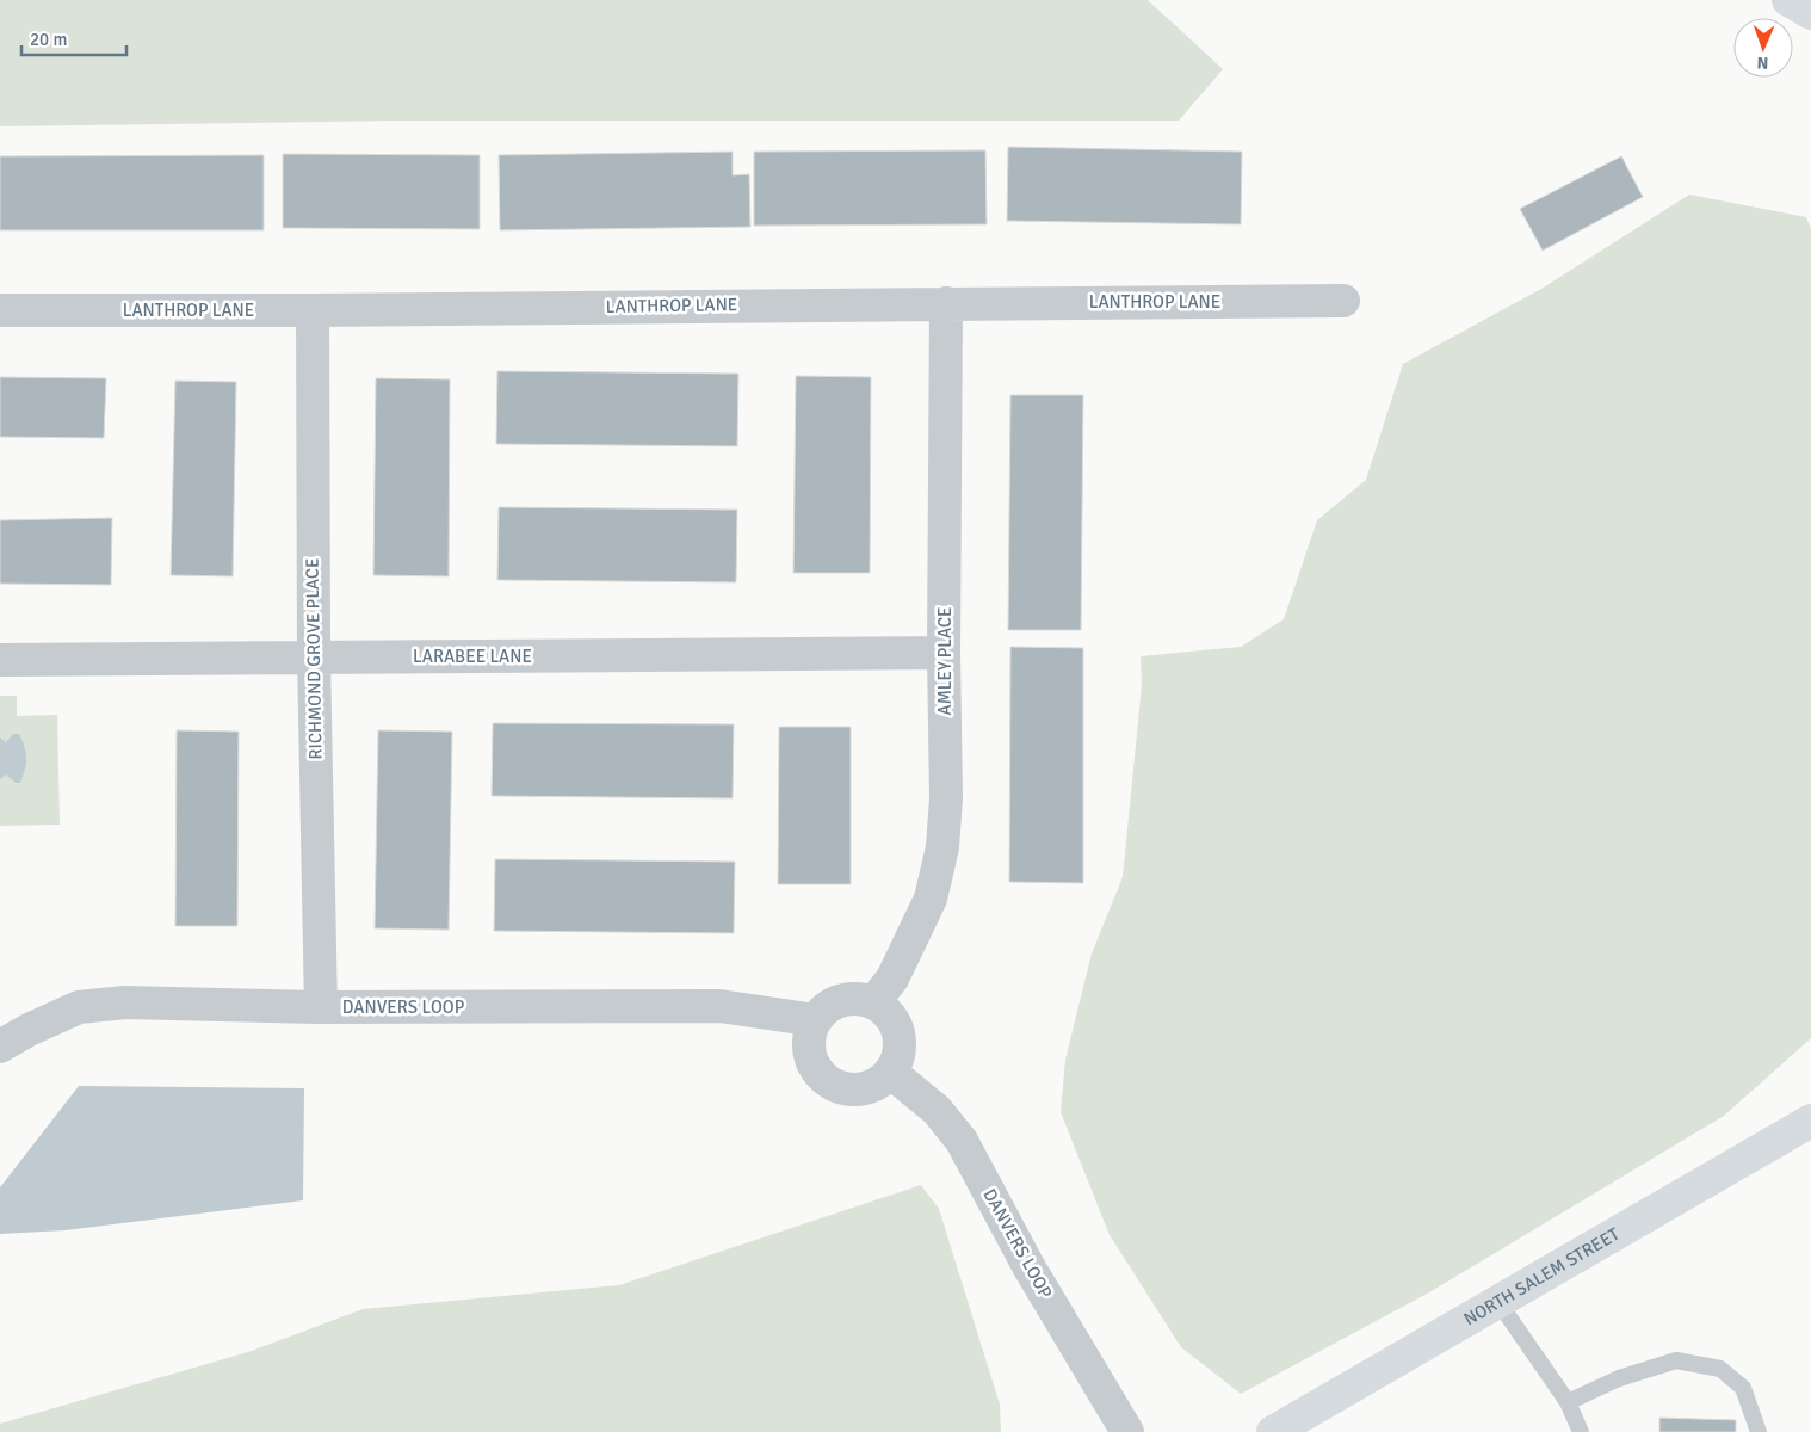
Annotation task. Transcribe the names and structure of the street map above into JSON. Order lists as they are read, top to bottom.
{
  "streets": {
    "main road": ["NORTH SALEM STREET"],
    "street": [
      "LANTHROP LANE",
      "LARABEE LANE",
      "RICHMOND GROVE PLACE",
      "AMLEY PLACE",
      "DANVERS LOOP"
    ]
  },
  "crossings": [
    ["LANTHROP LANE", "RICHMOND GROVE PLACE"],
    ["LANTHROP LANE", "AMLEY PLACE"],
    ["LARABEE LANE", "RICHMOND GROVE PLACE"],
    ["LARABEE LANE", "AMLEY PLACE"],
    ["RICHMOND GROVE PLACE", "DANVERS LOOP"],
    ["AMLEY PLACE", "DANVERS LOOP"]
  ],
  "scale_bar": "20 m",
  "north": "bottom"
}
